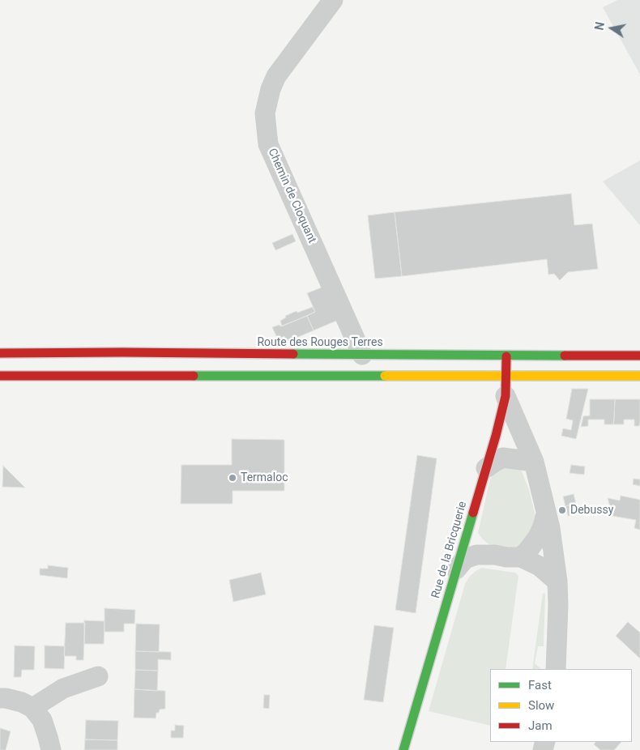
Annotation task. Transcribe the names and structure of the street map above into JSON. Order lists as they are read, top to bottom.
{
  "streets": {
    "main road": ["Route des Rouges Terres", "Rue de la Bricquerie"],
    "street": ["Chemin de Cloquant"]
  },
  "crossings": [
    ["Chemin de Cloquant", "Route des Rouges Terres"],
    ["Route des Rouges Terres", "Rue de la Bricquerie"]
  ],
  "places": ["Termaloc", "Debussy"],
  "legend": ["Fast", "Slow", "Jam"],
  "north": "left"
}
